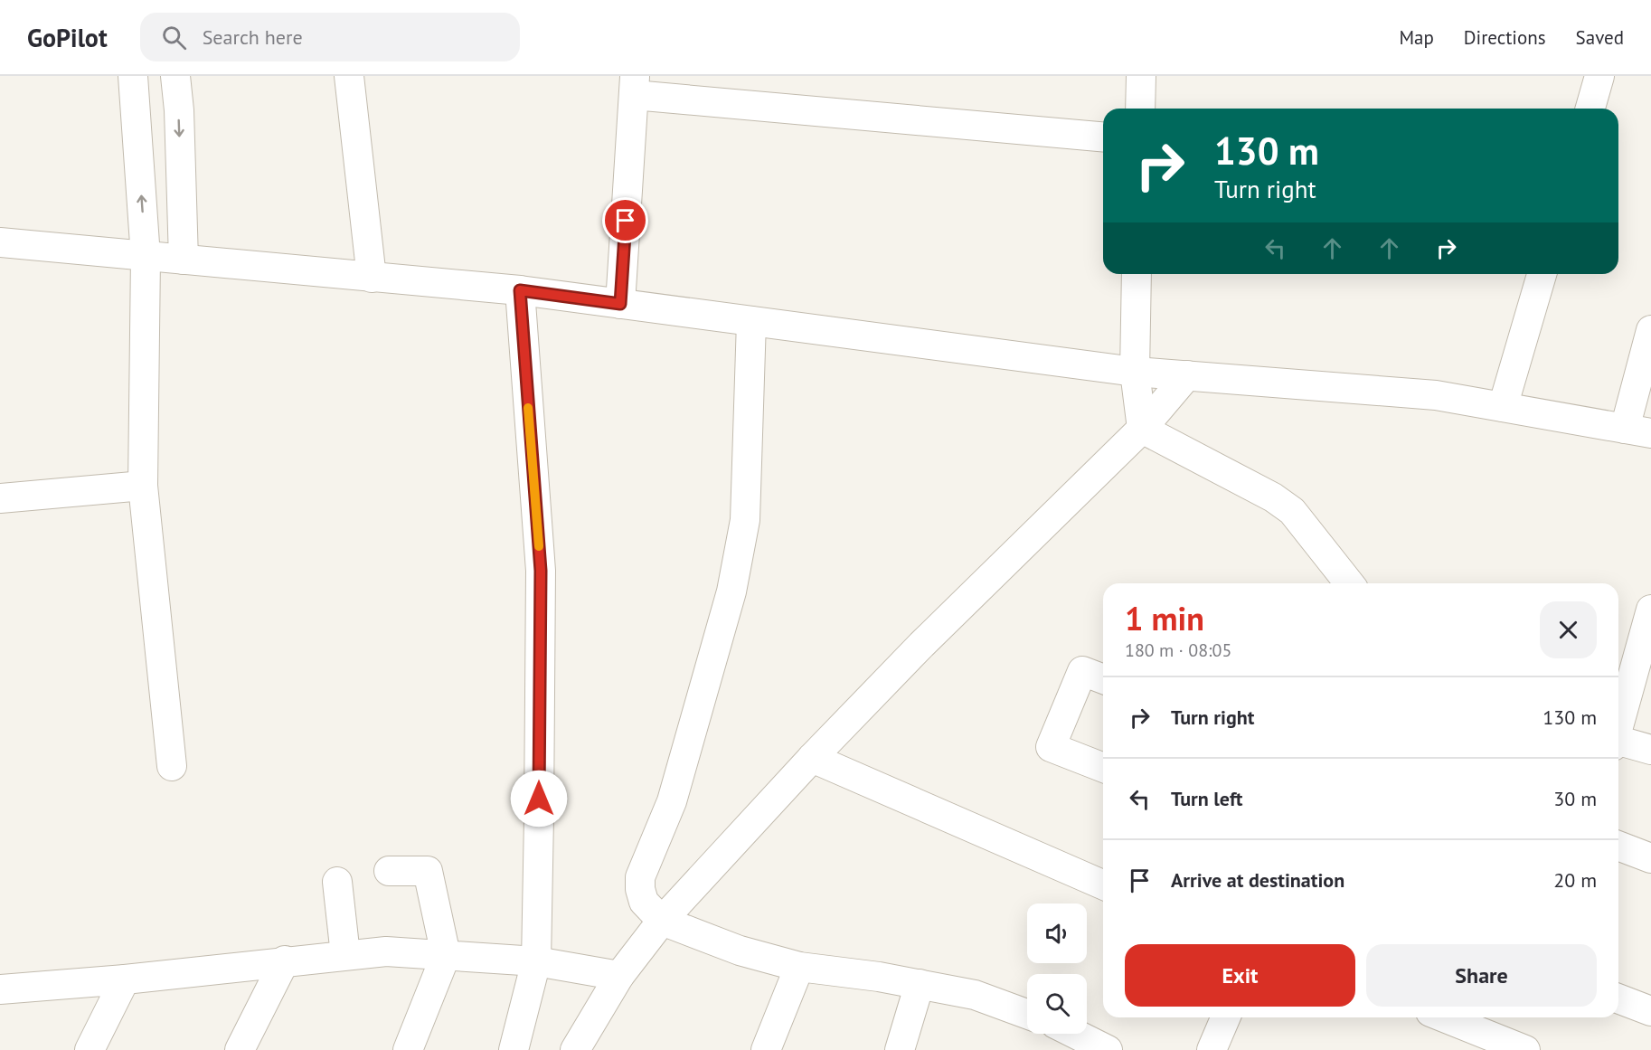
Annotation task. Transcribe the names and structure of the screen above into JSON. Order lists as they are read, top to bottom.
{
  "page": {
    "header": "GoPilot",
    "search": "Search here",
    "nav": ["Map", "Directions", "Saved"],
    "turn": ["130 m", "Turn right"],
    "heading": ["1 min", "180 m · 08:05"],
    "list": [
      {
        "name": "Turn right",
        "value": "130 m"
      },
      {
        "name": "Turn left",
        "value": "30 m"
      },
      {
        "name": "Arrive at destination",
        "value": "20 m"
      }
    ],
    "buttons": ["Exit", "Share"]
  }
}
